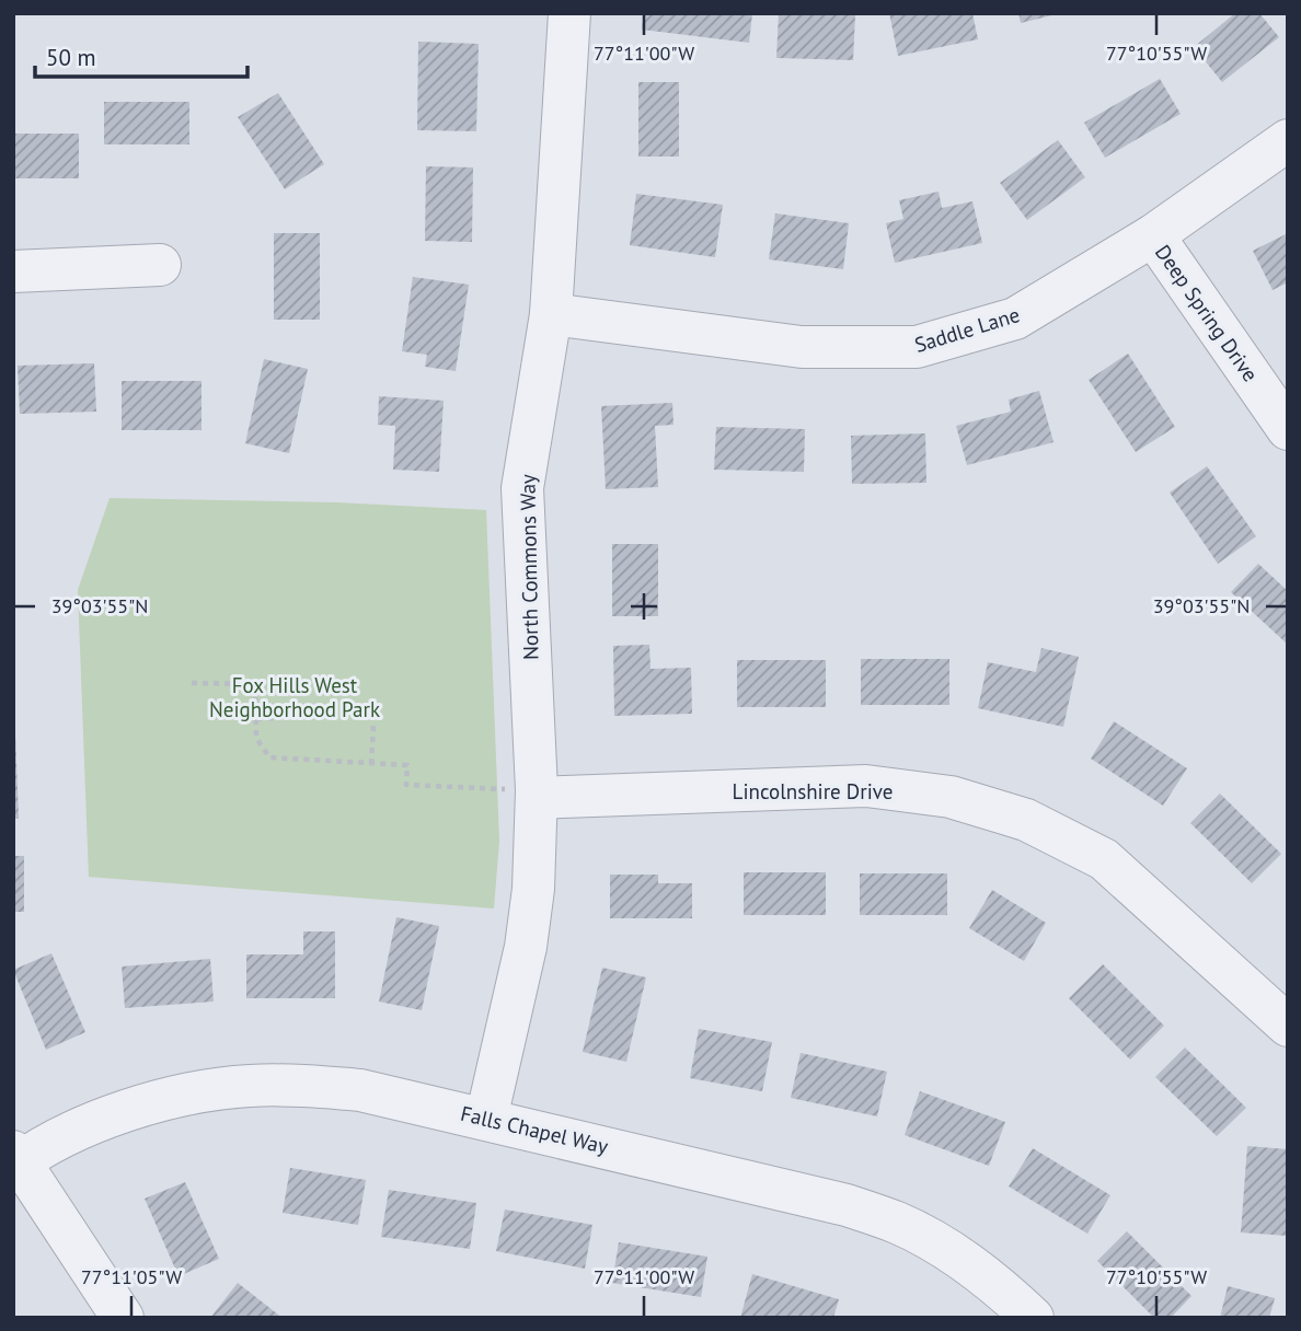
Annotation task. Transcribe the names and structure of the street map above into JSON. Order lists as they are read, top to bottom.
{
  "streets": {
    "street": [
      "Deep Spring Drive",
      "Saddle Lane",
      "North Commons Way",
      "Lincolnshire Drive",
      "Falls Chapel Way"
    ]
  },
  "crossings": [
    ["Deep Spring Drive", "Saddle Lane"],
    ["Saddle Lane", "North Commons Way"],
    ["North Commons Way", "Lincolnshire Drive"],
    ["North Commons Way", "Falls Chapel Way"]
  ],
  "parks": ["Fox Hills West Neighborhood Park"],
  "scale_bar": "50 m",
  "coordinates": [
    "77°11'00\"W",
    "77°10'55\"W",
    "39°03'55\"N",
    "77°11'05\"W"
  ]
}
